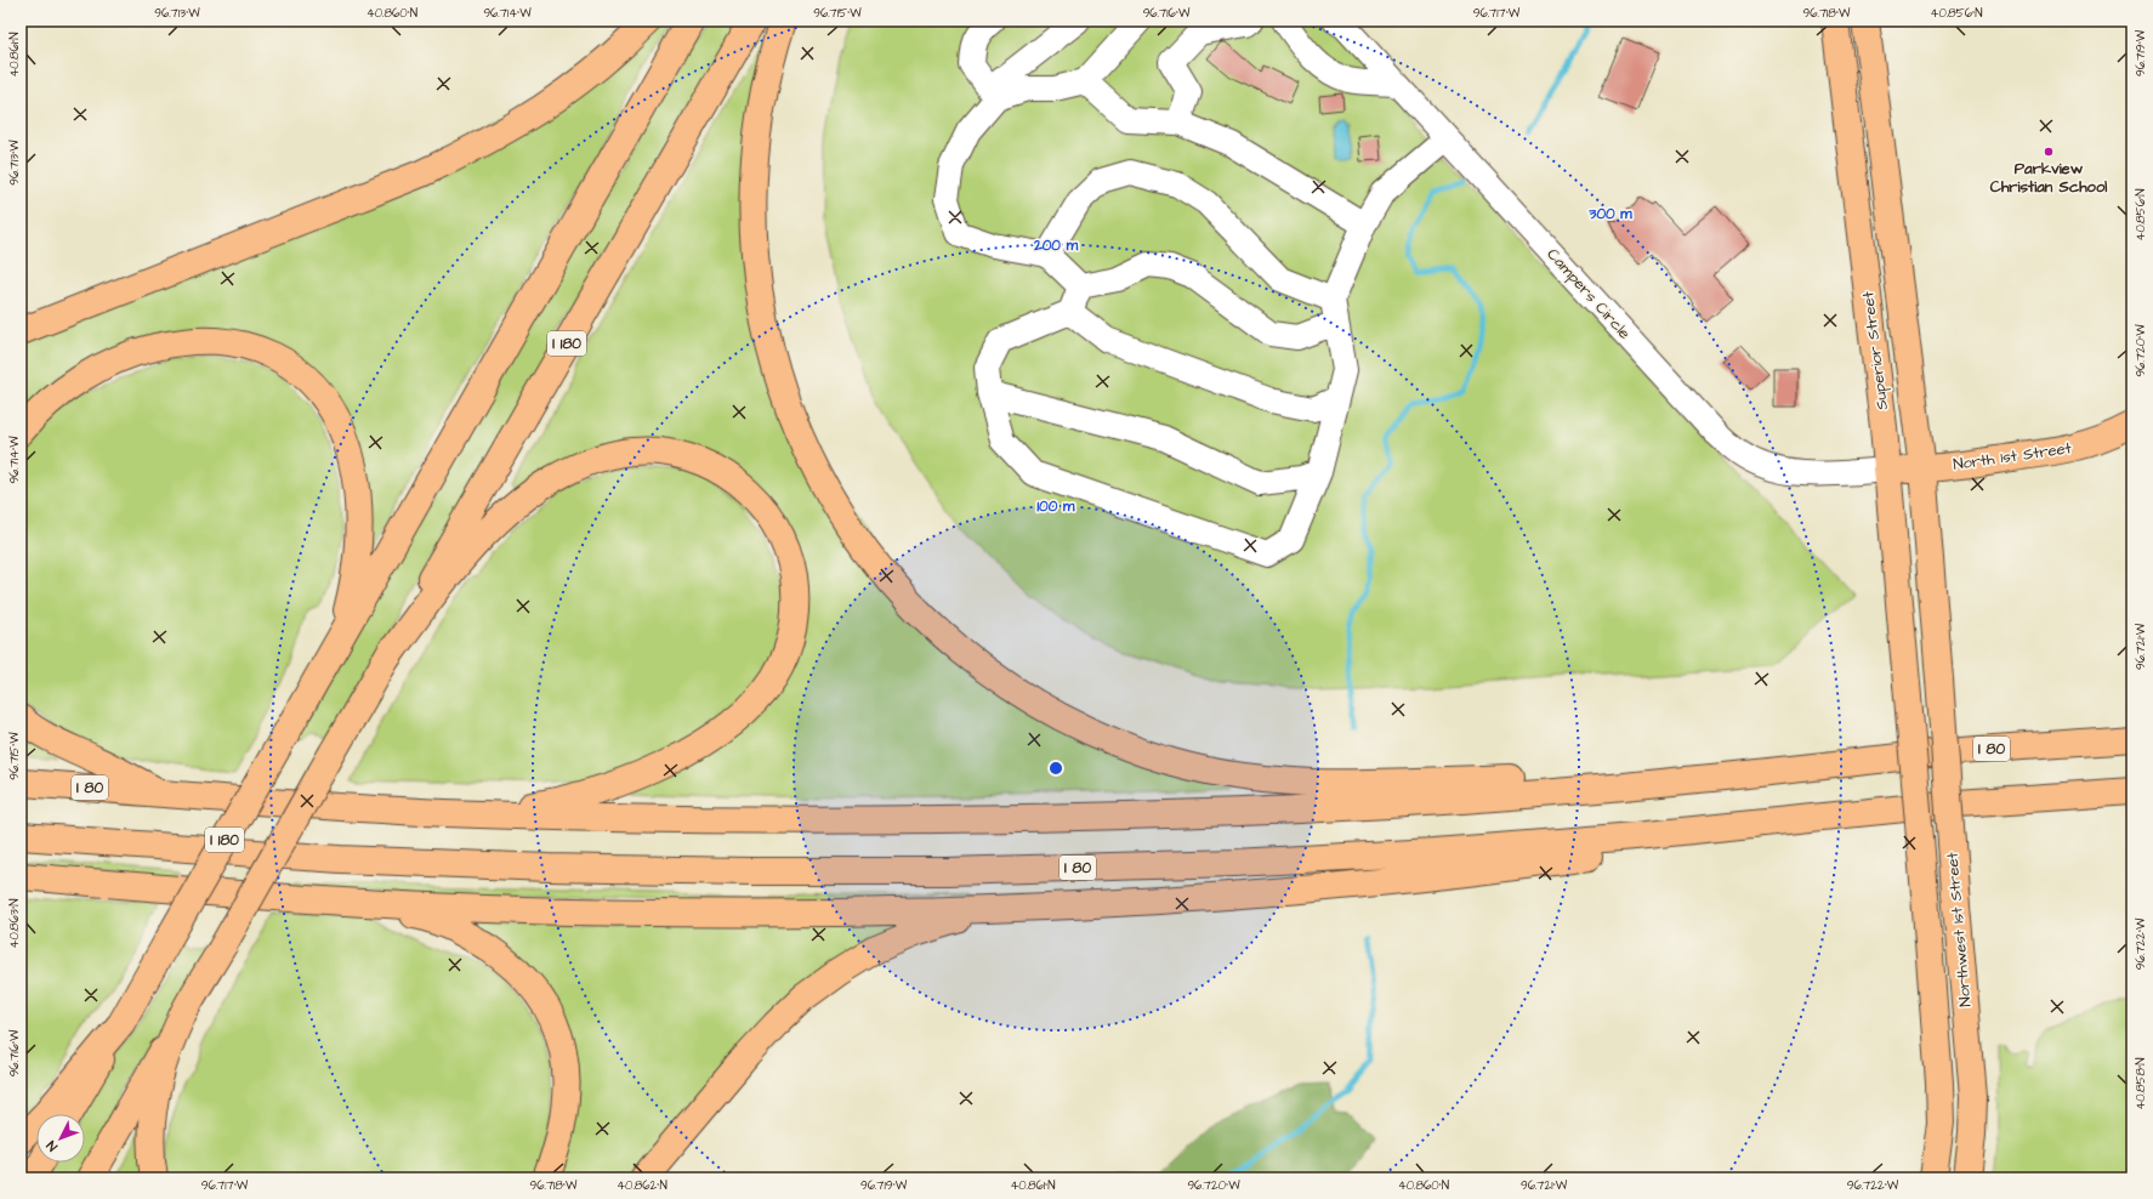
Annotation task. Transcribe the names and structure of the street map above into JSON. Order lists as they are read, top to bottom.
{
  "streets": {
    "main road": [
      "I 180",
      "Superior Street",
      "North 1st Street",
      "I 80",
      "Northwest 1st Street"
    ],
    "street": ["Campers Circle"]
  },
  "crossings": [
    ["Campers Circle", "Superior Street"],
    ["Campers Circle", "North 1st Street"],
    ["Superior Street", "North 1st Street"],
    ["Superior Street", "Northwest 1st Street"]
  ],
  "places": ["Parkview Christian School"],
  "north": "bottom left",
  "coordinates": [
    "96.713°W",
    "40.860°N",
    "96.714°W",
    "96.715°W",
    "96.716°W",
    "96.717°W",
    "96.718°W",
    "40.856°N",
    "96.719°W",
    "40.861°N",
    "96.720°W",
    "96.721°W",
    "40.863°N",
    "96.722°W",
    "40.858°N",
    "40.862°N"
  ],
  "rings": ["300 m", "200 m", "100 m"]
}
